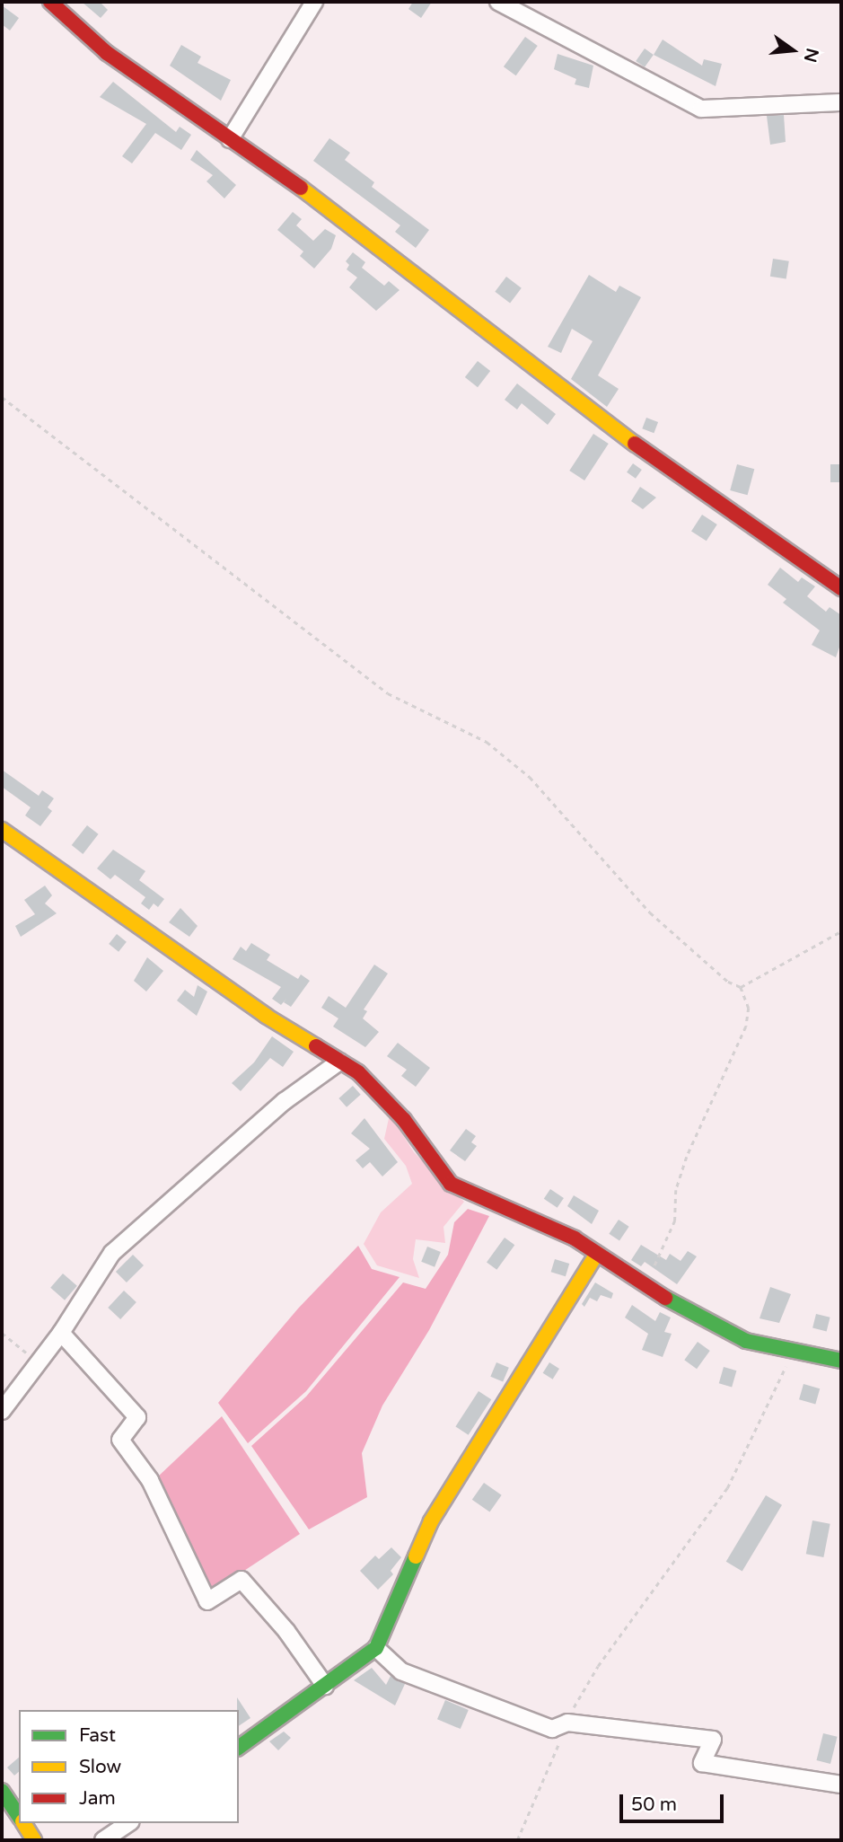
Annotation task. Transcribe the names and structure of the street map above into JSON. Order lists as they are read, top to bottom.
{
  "legend": ["Fast", "Slow", "Jam"],
  "scale_bar": "50 m",
  "north": "right"
}
